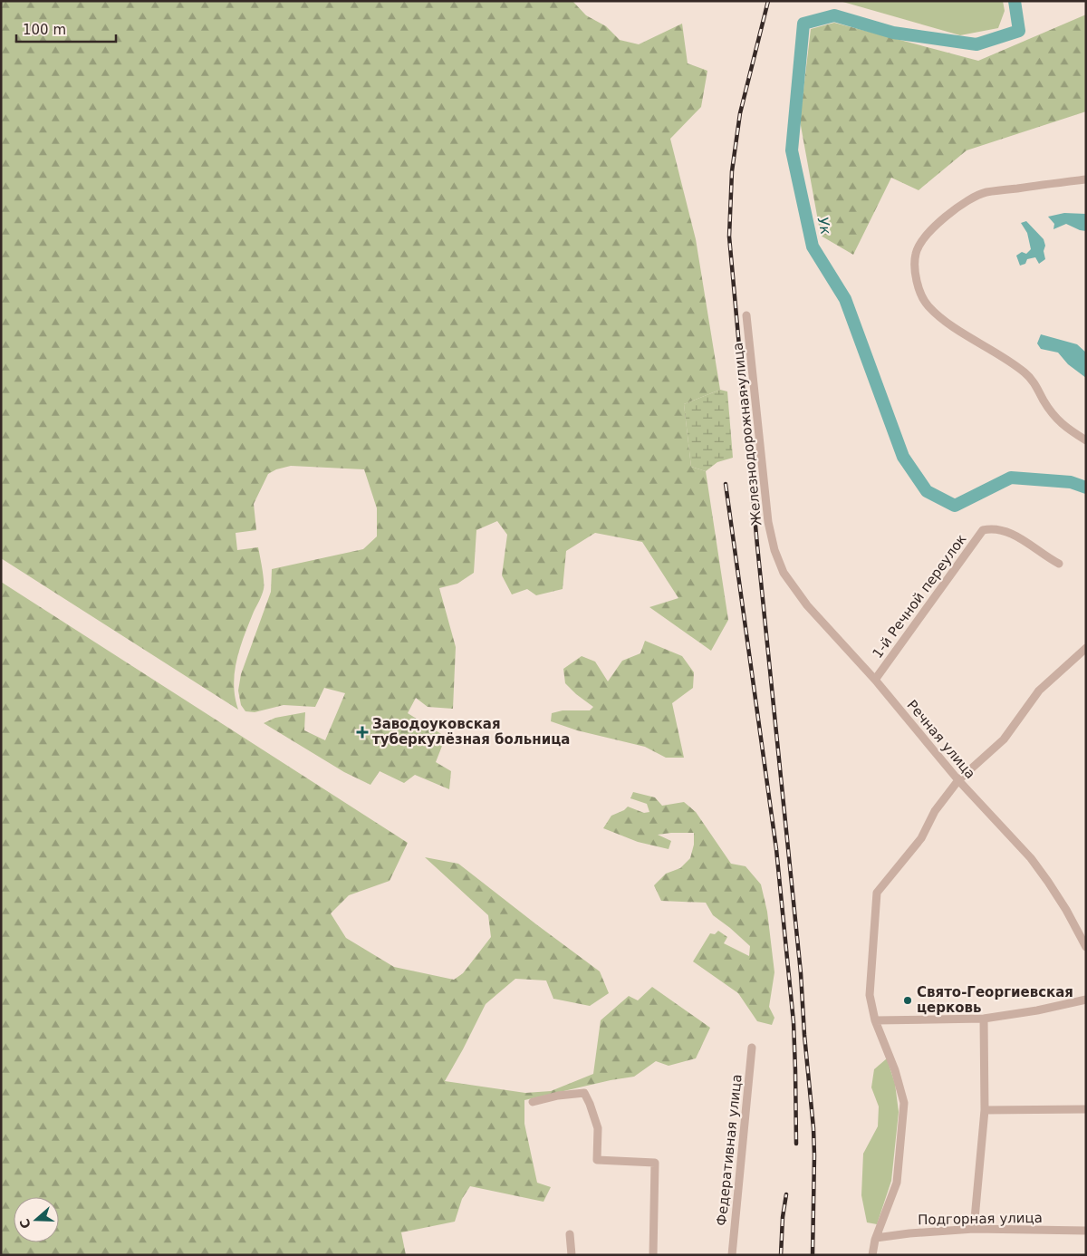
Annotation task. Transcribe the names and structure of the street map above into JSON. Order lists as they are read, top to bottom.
{
  "streets": {
    "street": [
      "Железнодорожная улица",
      "1-й Речной переулок",
      "Речная улица",
      "Федеративная улица",
      "Подгорная улица"
    ]
  },
  "crossings": [
    ["Железнодорожная улица", "Речная улица"],
    ["1-й Речной переулок", "Речная улица"]
  ],
  "water": ["Ук"],
  "places": {
    "health": ["Заводоуковская туберкулёзная больница"],
    "other": ["Свято-Георгиевская церковь"]
  },
  "scale_bar": "100 m",
  "north": "left"
}
